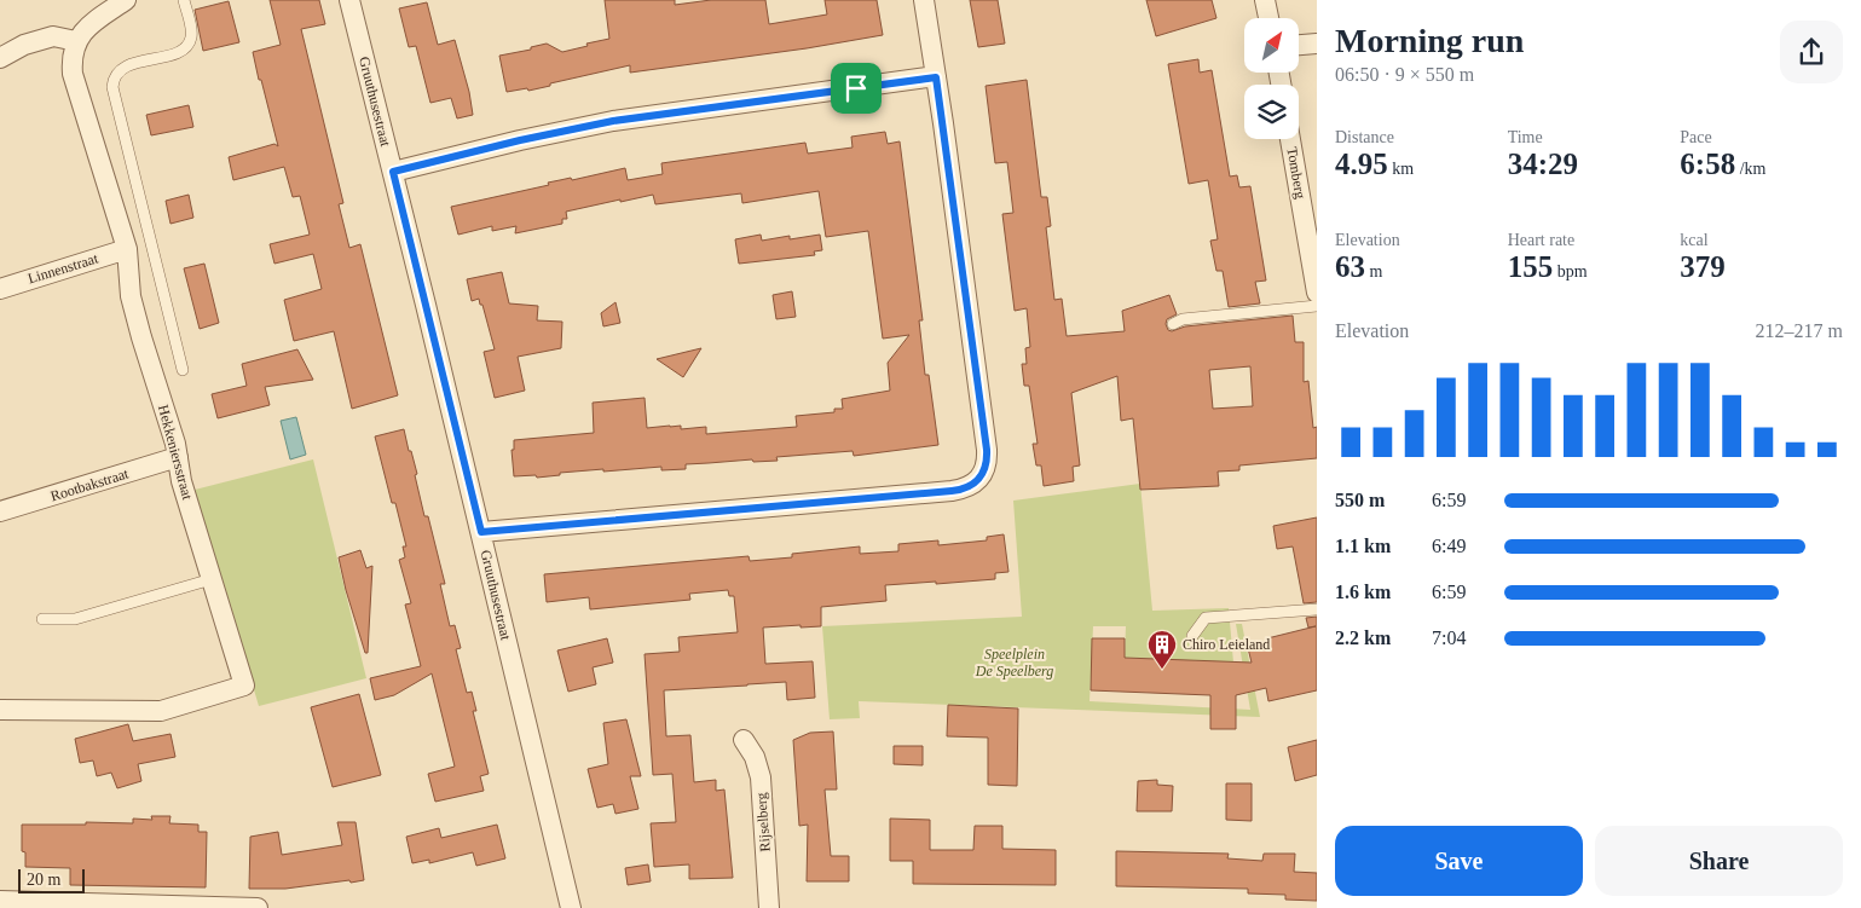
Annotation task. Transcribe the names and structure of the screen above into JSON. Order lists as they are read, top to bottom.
{
  "streets": {
    "street": [
      "Gruuthusestraat",
      "Tomberg",
      "Linnenstraat",
      "Hekkeniersstraat",
      "Rootbakstraat",
      "Rijselberg"
    ]
  },
  "crossings": [
    ["Linnenstraat", "Hekkeniersstraat"],
    ["Hekkeniersstraat", "Rootbakstraat"]
  ],
  "parks": ["Speelplein De Speelberg"],
  "places": {
    "building": ["Chiro Leieland"]
  },
  "scale_bar": "20 m",
  "north": "top right",
  "page": {
    "heading": ["Morning run", "06:50 · 9 × 550 m"],
    "stats": [
      ["Distance", "4.95 km"],
      ["Time", "34:29"],
      ["Pace", "6:58 /km"],
      ["Elevation", "63 m"],
      ["Heart rate", "155 bpm"],
      ["kcal", "379"]
    ],
    "chart": ["Elevation", "212–217 m"],
    "list": [
      {
        "name": "550 m",
        "note": "6:59"
      },
      {
        "name": "1.1 km",
        "note": "6:49"
      },
      {
        "name": "1.6 km",
        "note": "6:59"
      },
      {
        "name": "2.2 km",
        "note": "7:04"
      }
    ],
    "buttons": ["Save", "Share"],
    "scale": "20 m"
  }
}
